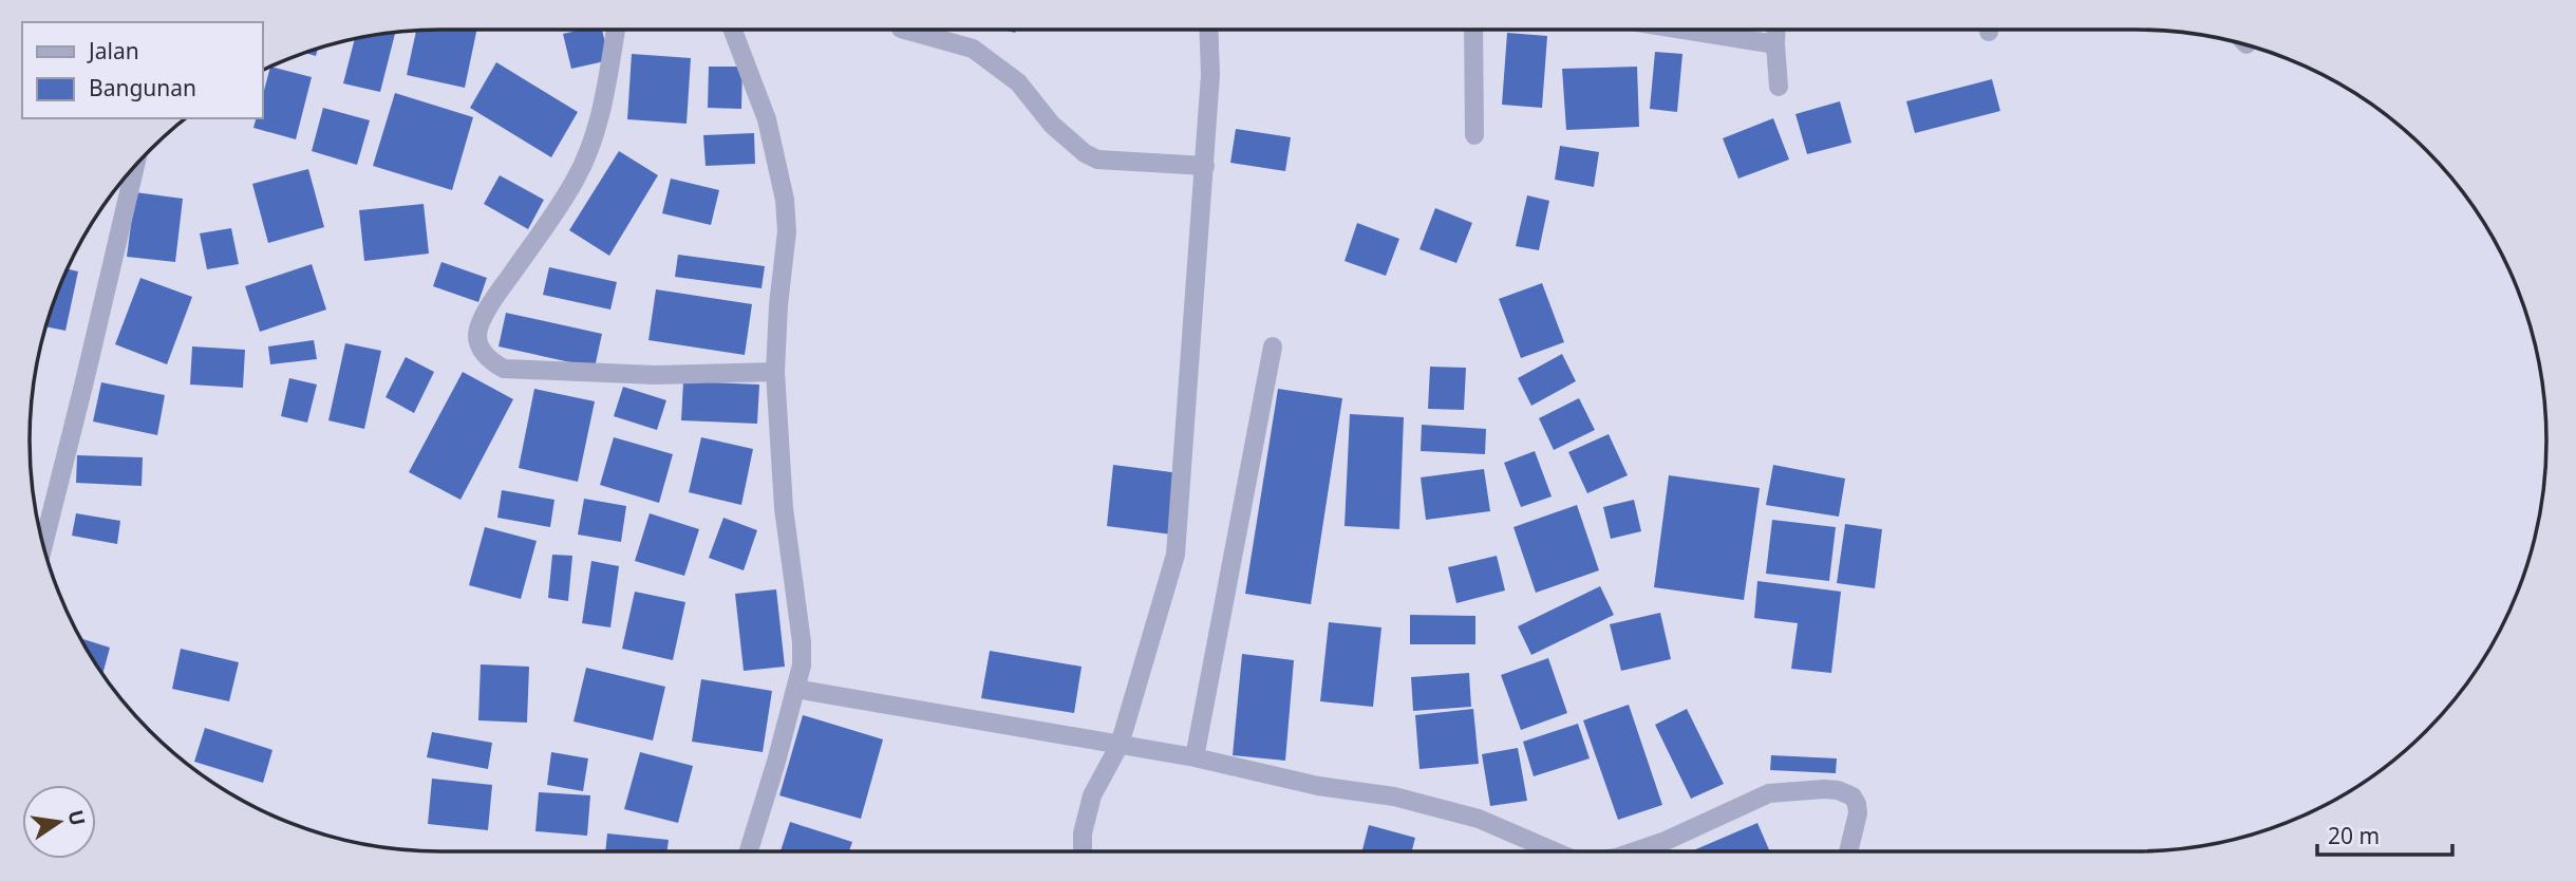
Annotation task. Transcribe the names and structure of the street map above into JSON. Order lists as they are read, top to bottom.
{
  "legend": ["Jalan", "Bangunan"],
  "scale_bar": "20 m",
  "north": "right"
}
